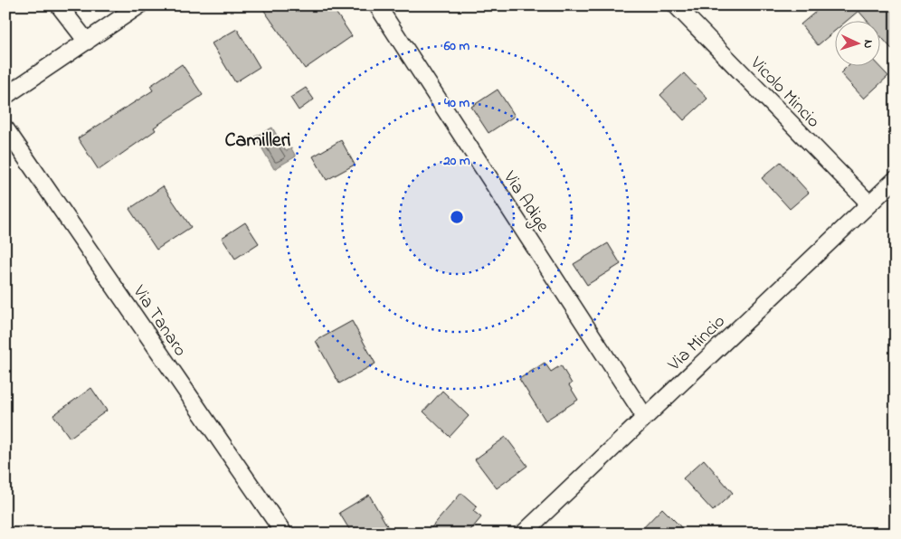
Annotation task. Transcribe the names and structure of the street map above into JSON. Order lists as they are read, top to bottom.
{
  "streets": {
    "street": [
      "Vicolo Mincio",
      "Via Adige",
      "Via Tanaro",
      "Via Mincio"
    ]
  },
  "crossings": [
    ["Vicolo Mincio", "Via Mincio"],
    ["Via Adige", "Via Mincio"]
  ],
  "districts": ["Camilleri"],
  "north": "right",
  "rings": ["60 m", "40 m", "20 m"]
}
